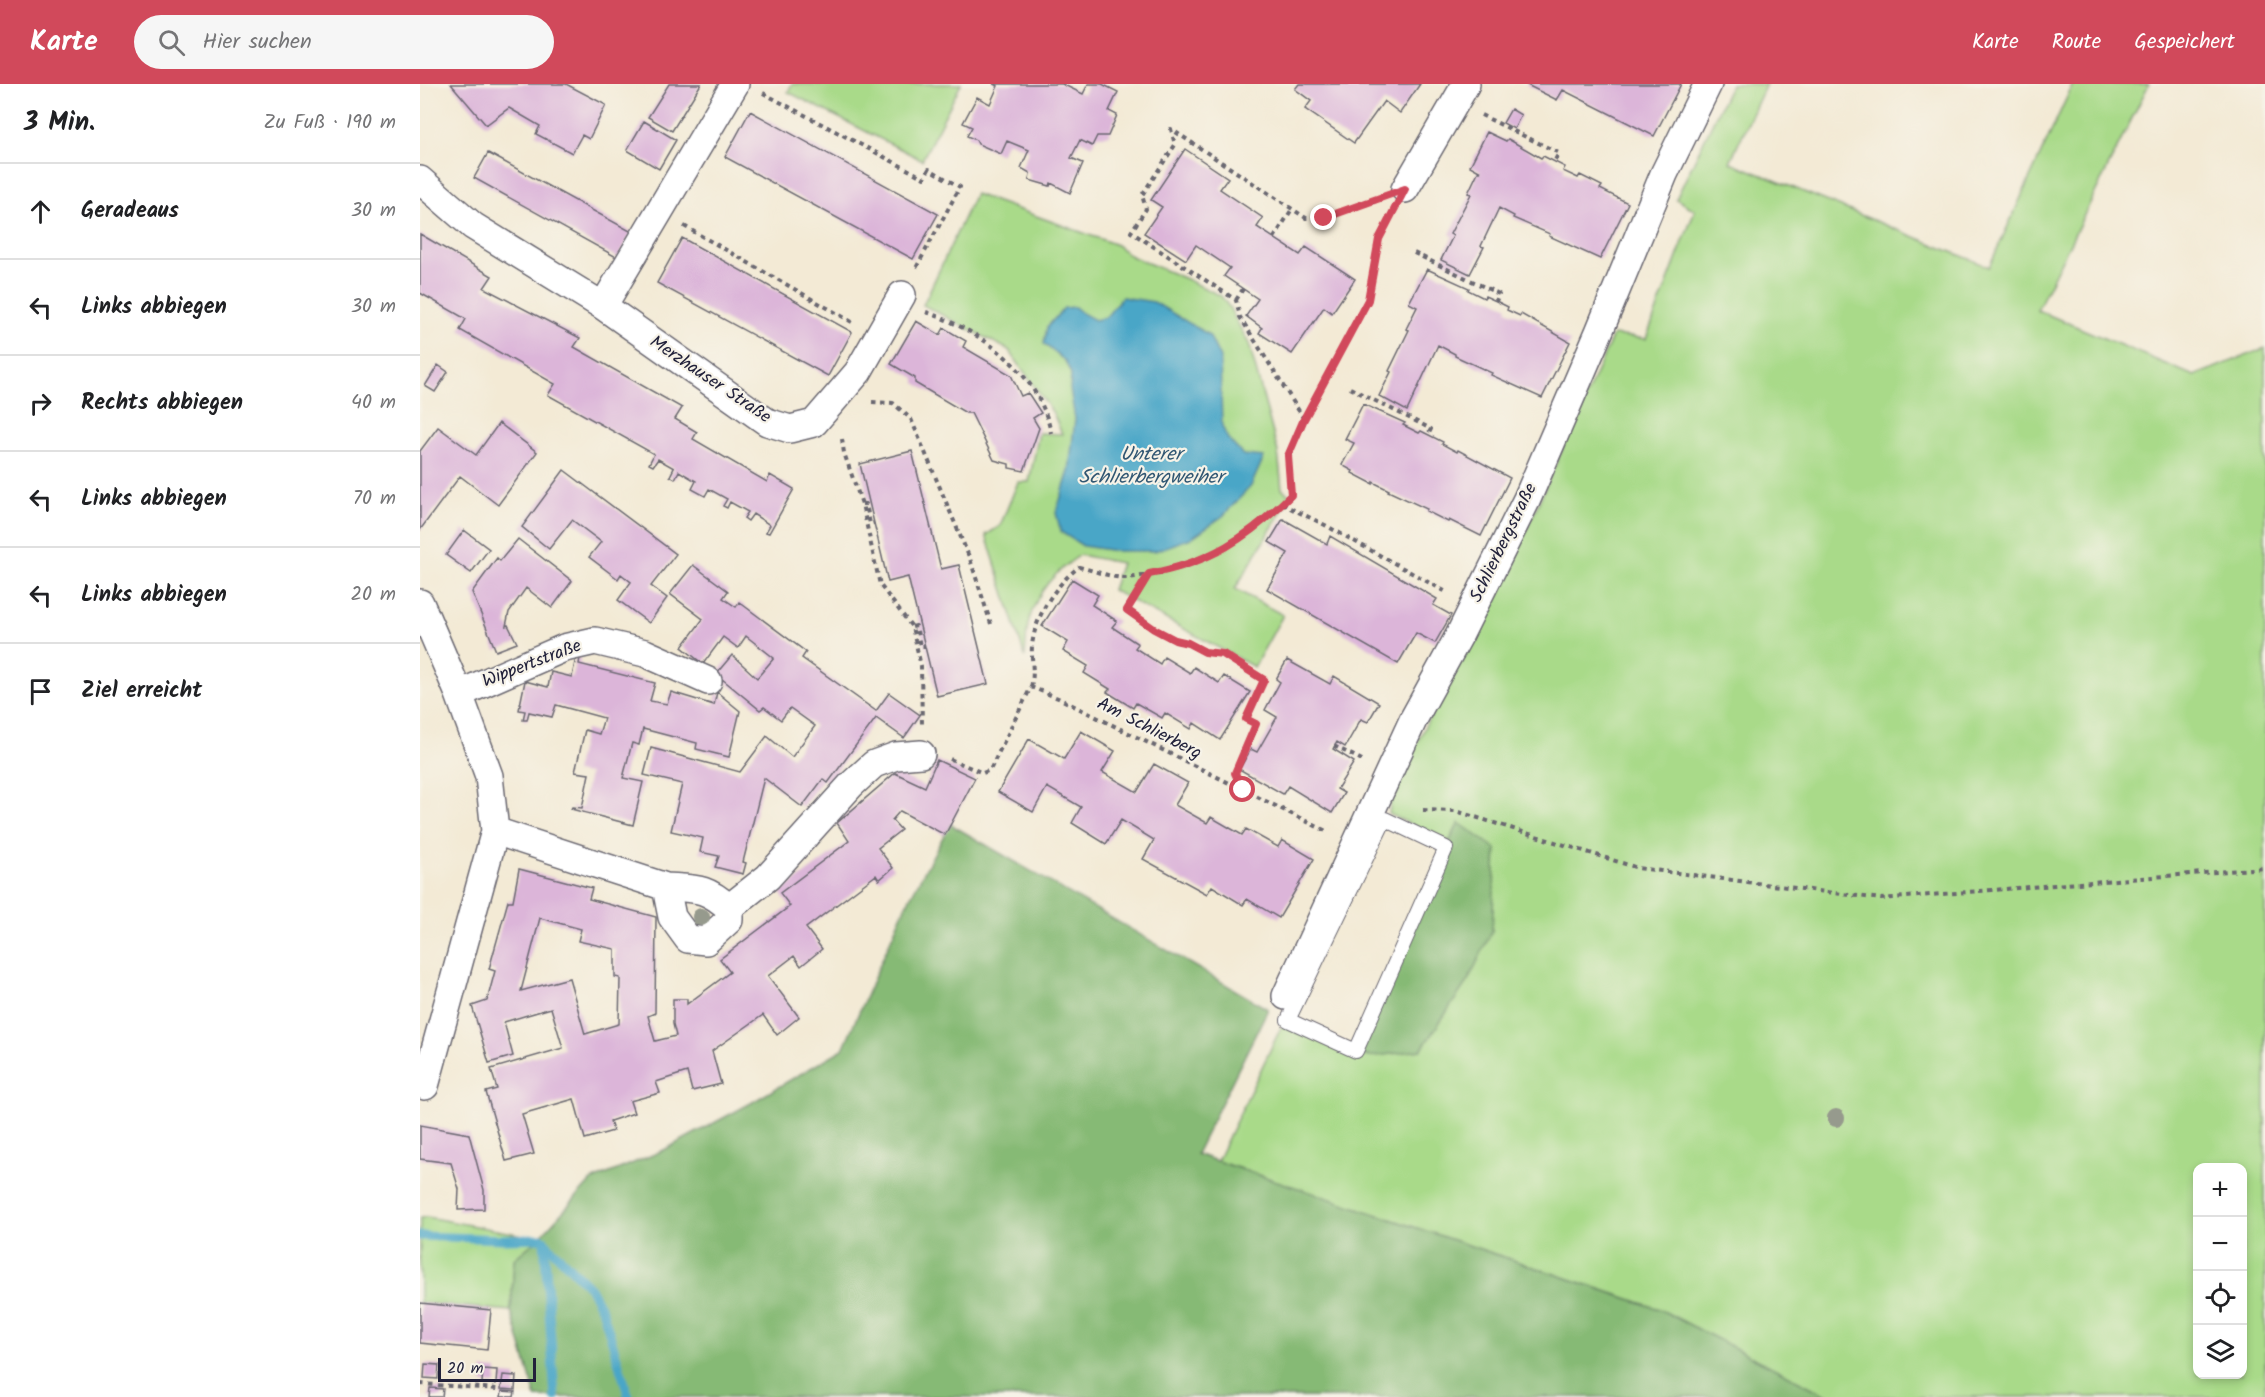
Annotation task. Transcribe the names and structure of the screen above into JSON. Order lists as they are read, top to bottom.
{
  "streets": {
    "street": ["Merzhauser Straße", "Schlierbergstraße", "Wippertstraße"],
    "path": ["Am Schlierberg"]
  },
  "crossings": [
    ["Schlierbergstraße", "Am Schlierberg"]
  ],
  "water": ["Unterer Schlierbergweiher"],
  "scale_bar": "20 m",
  "page": {
    "header": "Karte",
    "search": "Hier suchen",
    "nav": ["Karte", "Route", "Gespeichert"],
    "heading": ["3 Min.", "Zu Fuß · 190 m"],
    "list": [
      ["Geradeaus", "30 m"],
      ["Links abbiegen", "30 m"],
      ["Rechts abbiegen", "40 m"],
      ["Links abbiegen", "70 m"],
      ["Links abbiegen", "20 m"],
      "Ziel erreicht"
    ],
    "map_buttons": ["+", "−"],
    "scale": "20 m"
  }
}
